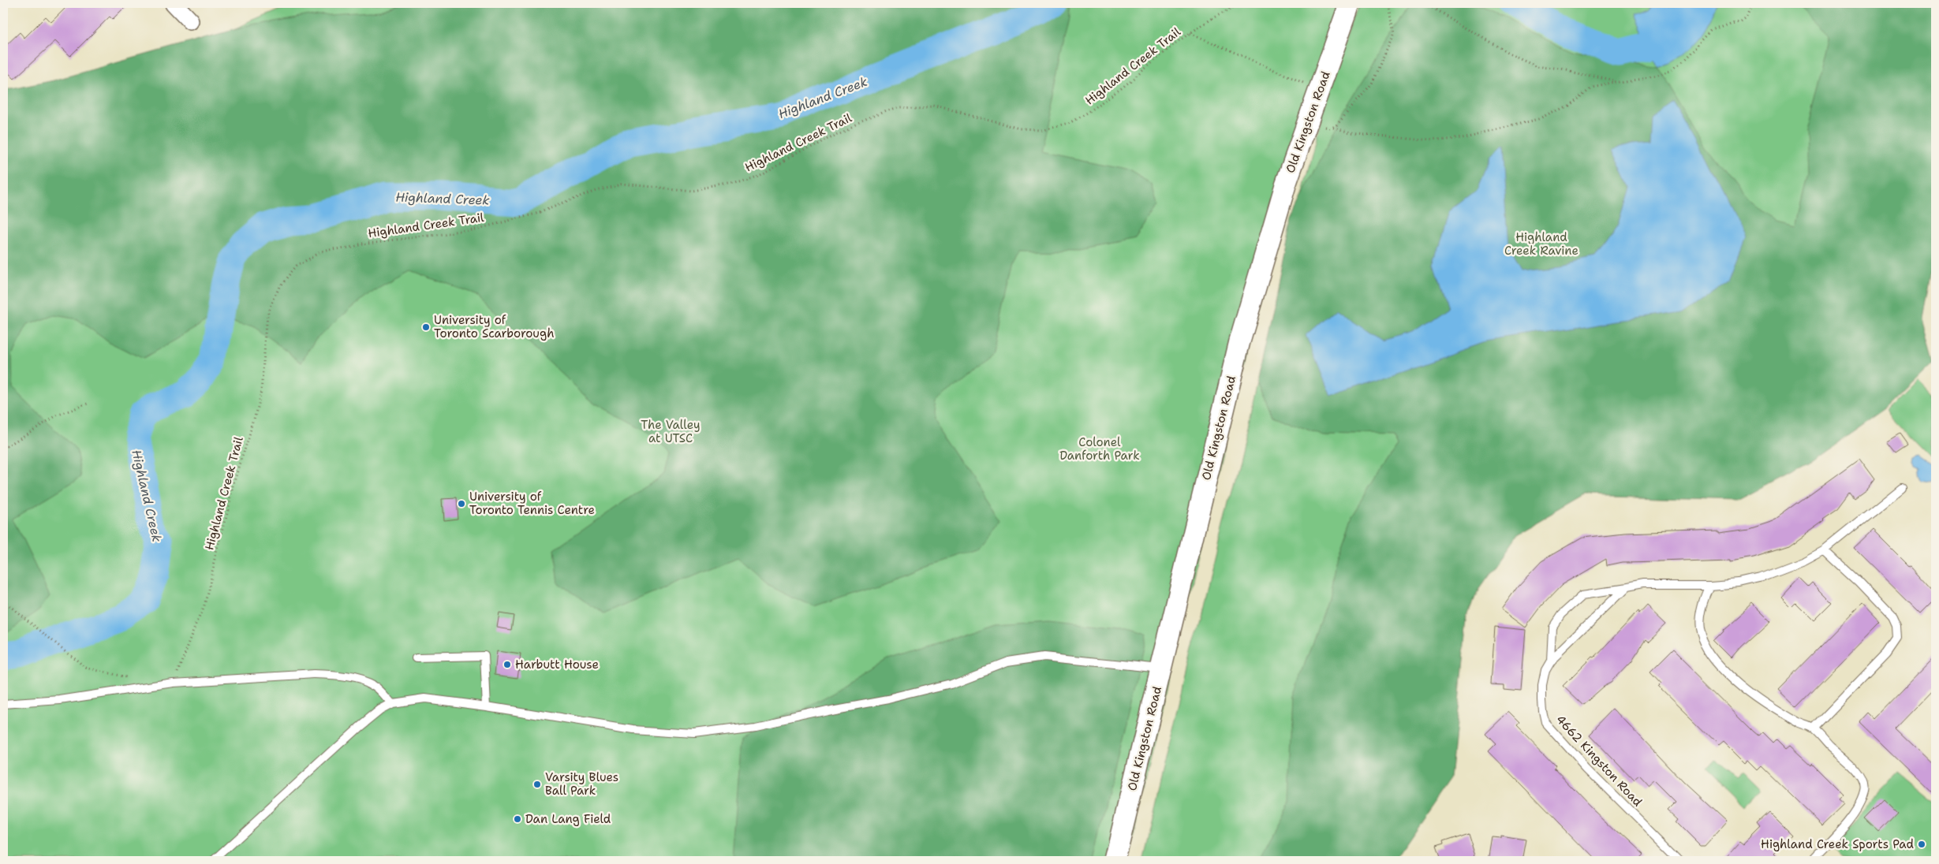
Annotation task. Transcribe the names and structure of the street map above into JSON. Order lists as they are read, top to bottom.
{
  "streets": {
    "street": ["Old Kingston Road"],
    "lane": ["4662 Kingston Road"],
    "path": ["Highland Creek Trail"]
  },
  "water": ["Highland Creek"],
  "parks": ["Highland Creek Ravine", "The Valley at UTSC", "Colonel Danforth Park"],
  "places": [
    "University of Toronto Scarborough",
    "University of Toronto Tennis Centre",
    "Harbutt House",
    "Varsity Blues Ball Park",
    "Dan Lang Field",
    "Highland Creek Sports Pad"
  ]
}
